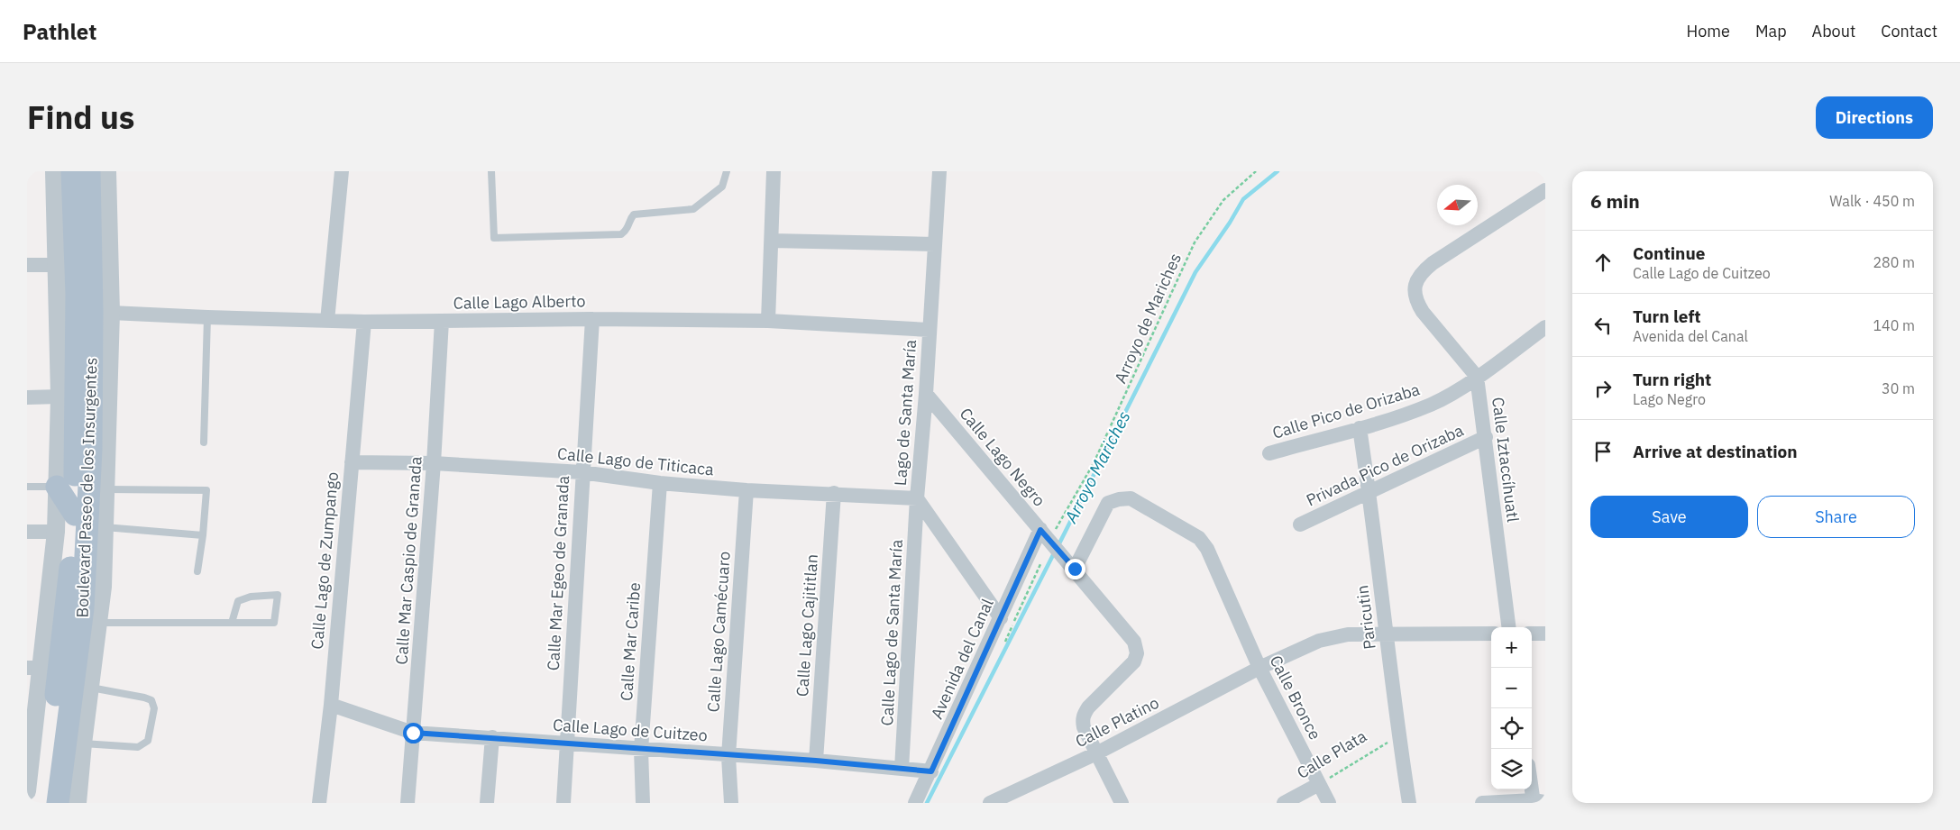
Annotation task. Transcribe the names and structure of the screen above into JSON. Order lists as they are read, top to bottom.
{
  "streets": {
    "main road": ["Boulevard Paseo de los Insurgentes"],
    "street": [
      "Calle Lago Alberto",
      "Calle Pico de Orizaba",
      "Lago de Santa María",
      "Calle Lago Negro",
      "Calle Iztaccíhuatl",
      "Calle Lago de Titicaca",
      "Privada Pico de Orizaba",
      "Calle Lago de Zumpango",
      "Calle Mar Caspio de Granada",
      "Calle Mar Egeo de Granada",
      "Paricutin",
      "Calle Lago Cajititlan",
      "Calle Lago Camécuaro",
      "Calle Lago de Santa María",
      "Calle Mar Caribe",
      "Avenida del Canal",
      "Calle Bronce",
      "Calle Platino",
      "Calle Lago de Cuitzeo",
      "Calle Plata"
    ],
    "path": ["Arroyo de Mariches"]
  },
  "crossings": [
    ["Calle Lago Alberto", "Lago de Santa María"],
    ["Calle Lago Alberto", "Boulevard Paseo de los Insurgentes"],
    ["Calle Lago Alberto", "Calle Lago de Zumpango"],
    ["Calle Lago Alberto", "Calle Mar Caspio de Granada"],
    ["Calle Lago Alberto", "Calle Mar Egeo de Granada"],
    ["Arroyo de Mariches", "Calle Lago Negro"],
    ["Arroyo de Mariches", "Avenida del Canal"],
    ["Calle Pico de Orizaba", "Calle Iztaccíhuatl"],
    ["Calle Pico de Orizaba", "Paricutin"],
    ["Lago de Santa María", "Calle Lago Negro"],
    ["Lago de Santa María", "Calle Lago de Titicaca"],
    ["Lago de Santa María", "Calle Lago de Santa María"],
    ["Calle Lago Negro", "Avenida del Canal"],
    ["Calle Lago Negro", "Calle Bronce"],
    ["Calle Lago Negro", "Calle Platino"],
    ["Calle Iztaccíhuatl", "Privada Pico de Orizaba"],
    ["Calle Lago de Titicaca", "Calle Lago de Zumpango"],
    ["Calle Lago de Titicaca", "Calle Mar Caspio de Granada"],
    ["Calle Lago de Titicaca", "Calle Mar Egeo de Granada"],
    ["Calle Lago de Titicaca", "Calle Lago Cajititlan"],
    ["Calle Lago de Titicaca", "Calle Lago Camécuaro"],
    ["Calle Lago de Titicaca", "Calle Lago de Santa María"],
    ["Calle Lago de Titicaca", "Calle Mar Caribe"],
    ["Privada Pico de Orizaba", "Paricutin"],
    ["Calle Lago de Zumpango", "Calle Lago de Cuitzeo"],
    ["Calle Mar Caspio de Granada", "Calle Lago de Cuitzeo"],
    ["Calle Mar Egeo de Granada", "Calle Lago de Cuitzeo"],
    ["Paricutin", "Calle Platino"],
    ["Paricutin", "Calle Plata"],
    ["Calle Lago Cajititlan", "Calle Lago de Cuitzeo"],
    ["Calle Lago Camécuaro", "Calle Lago de Cuitzeo"],
    ["Calle Lago de Santa María", "Calle Lago de Cuitzeo"],
    ["Calle Mar Caribe", "Calle Lago de Cuitzeo"],
    ["Avenida del Canal", "Calle Lago de Cuitzeo"],
    ["Calle Bronce", "Calle Platino"],
    ["Calle Bronce", "Calle Plata"]
  ],
  "water": ["Arroyo Mariches"],
  "north": "left",
  "page": {
    "header": "Pathlet",
    "nav": [
      "Home",
      "Map",
      "About",
      "Contact"
    ],
    "title": "Find us",
    "buttons": [
      "Directions",
      ["Save", "Share"]
    ],
    "heading": ["6 min", "Walk · 450 m"],
    "list": [
      ["Continue", "Calle Lago de Cuitzeo", "280 m"],
      ["Turn left", "Avenida del Canal", "140 m"],
      ["Turn right", "Lago Negro", "30 m"],
      "Arrive at destination"
    ],
    "map_buttons": ["+", "−"]
  }
}
